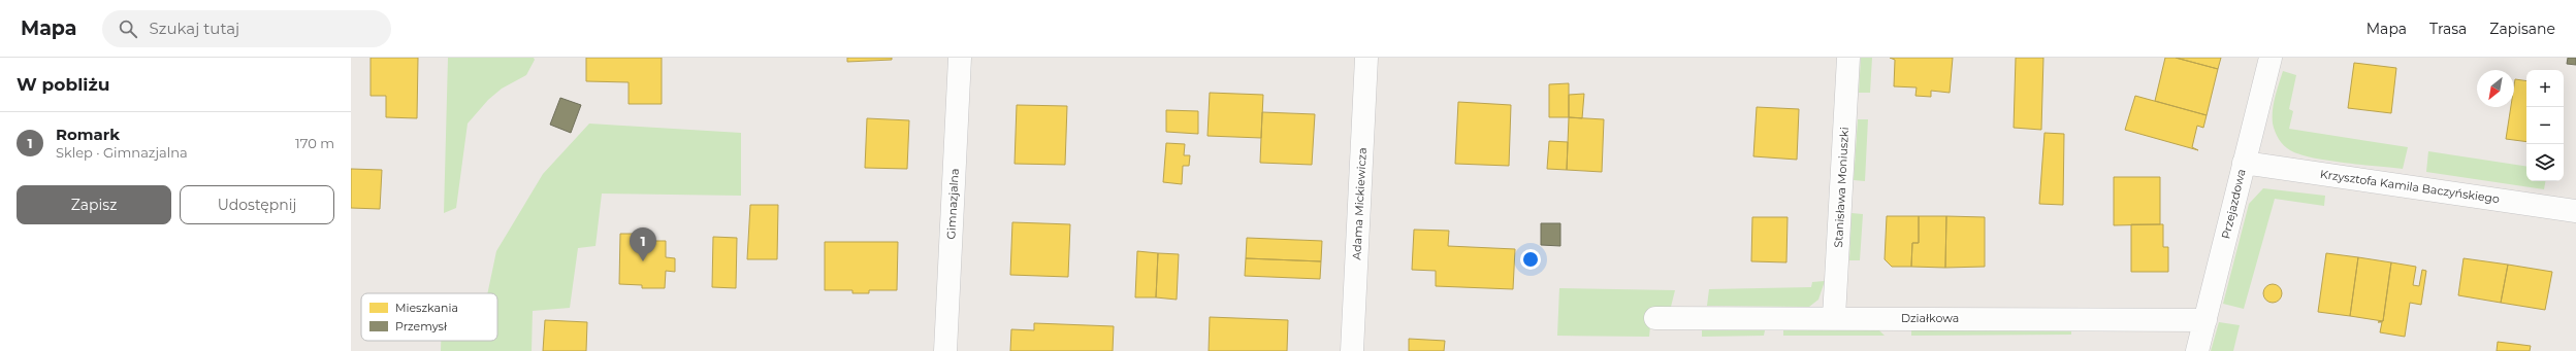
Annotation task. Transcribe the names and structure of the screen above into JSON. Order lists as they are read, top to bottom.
{
  "streets": {
    "street": [
      "Krzysztofa Kamila Baczyńskiego",
      "Stanisława Moniuszki",
      "Gimnazjalna",
      "Adama Mickiewicza",
      "Przejazdowa",
      "Działkowa"
    ]
  },
  "crossings": [
    ["Krzysztofa Kamila Baczyńskiego", "Przejazdowa"],
    ["Stanisława Moniuszki", "Działkowa"],
    ["Przejazdowa", "Działkowa"]
  ],
  "legend": ["Mieszkania", "Przemysł"],
  "north": "bottom left",
  "page": {
    "header": "Mapa",
    "search": "Szukaj tutaj",
    "nav": ["Mapa", "Trasa", "Zapisane"],
    "heading": "W pobliżu",
    "map_buttons": ["+", "−"],
    "list": [
      {
        "mark": "1",
        "name": "Romark",
        "note": "Sklep · Gimnazjalna",
        "value": "170 m"
      }
    ],
    "buttons": ["Zapisz", "Udostępnij"],
    "pins": "1"
  }
}
